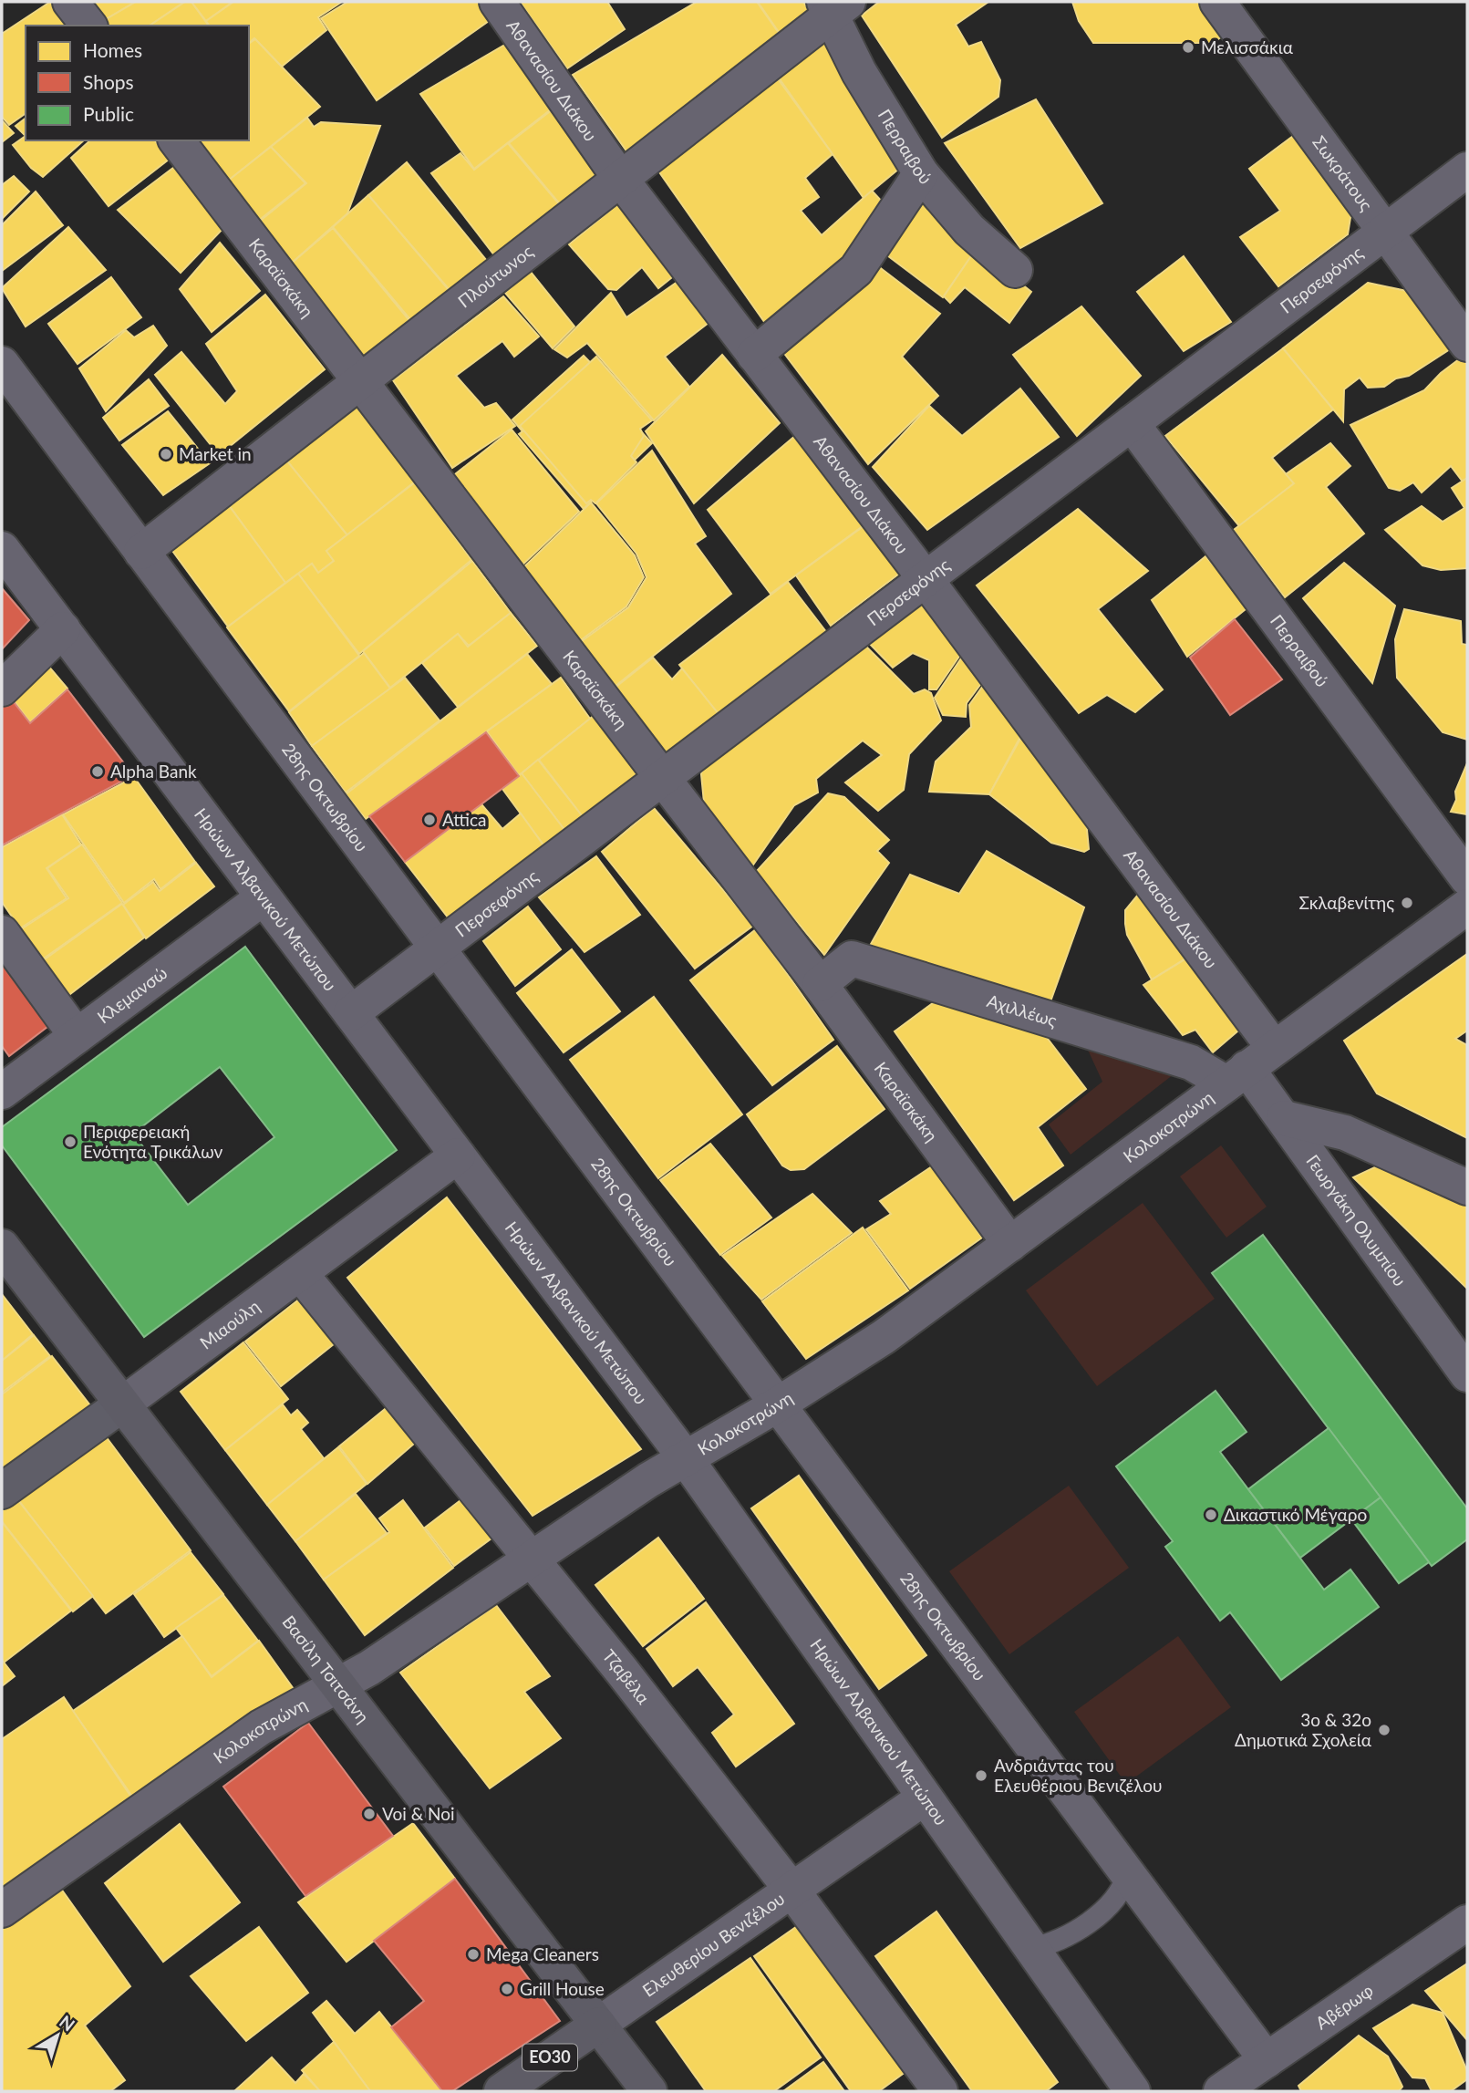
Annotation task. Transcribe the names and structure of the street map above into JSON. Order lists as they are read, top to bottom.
{
  "streets": {
    "main road": ["Βασίλη Τσιτσάνη", "Ελευθερίου Βενιζέλου", "ΕΟ30"],
    "street": [
      "Αθανασίου Διάκου",
      "Περραιβού",
      "Σωκράτους",
      "Πλούτωνος",
      "Καραϊσκάκη",
      "Περσεφόνης",
      "28ης Οκτωβρίου",
      "Ηρώων Αλβανικού Μετώπου",
      "Κλεμανσώ",
      "Αχιλλέως",
      "Κολοκοτρώνη",
      "Γεωργάκη Ολυμπίου",
      "Μιαούλη",
      "Τζαβέλα",
      "Αβέρωφ"
    ]
  },
  "crossings": [
    ["Αθανασίου Διάκου", "Πλούτωνος"],
    ["Αθανασίου Διάκου", "Περσεφόνης"],
    ["Αθανασίου Διάκου", "Κολοκοτρώνη"],
    ["Περραιβού", "Πλούτωνος"],
    ["Περραιβού", "Περσεφόνης"],
    ["Σωκράτους", "Περσεφόνης"],
    ["Πλούτωνος", "Καραϊσκάκη"],
    ["Πλούτωνος", "28ης Οκτωβρίου"],
    ["Καραϊσκάκη", "Περσεφόνης"],
    ["Καραϊσκάκη", "Αχιλλέως"],
    ["Καραϊσκάκη", "Κολοκοτρώνη"],
    ["Περσεφόνης", "28ης Οκτωβρίου"],
    ["Περσεφόνης", "Ηρώων Αλβανικού Μετώπου"],
    ["28ης Οκτωβρίου", "Κολοκοτρώνη"],
    ["28ης Οκτωβρίου", "Αβέρωφ"],
    ["Ηρώων Αλβανικού Μετώπου", "Κλεμανσώ"],
    ["Ηρώων Αλβανικού Μετώπου", "Κολοκοτρώνη"],
    ["Ηρώων Αλβανικού Μετώπου", "Μιαούλη"],
    ["Ηρώων Αλβανικού Μετώπου", "Ελευθερίου Βενιζέλου"],
    ["Αχιλλέως", "Κολοκοτρώνη"],
    ["Αχιλλέως", "Γεωργάκη Ολυμπίου"],
    ["Κολοκοτρώνη", "Γεωργάκη Ολυμπίου"],
    ["Κολοκοτρώνη", "Βασίλη Τσιτσάνη"],
    ["Κολοκοτρώνη", "Τζαβέλα"],
    ["Μιαούλη", "Βασίλη Τσιτσάνη"],
    ["Μιαούλη", "Τζαβέλα"],
    ["Βασίλη Τσιτσάνη", "Ελευθερίου Βενιζέλου"],
    ["Τζαβέλα", "Ελευθερίου Βενιζέλου"]
  ],
  "places": [
    "Μελισσάκια",
    "Market in",
    "Alpha Bank",
    "Attica",
    "Σκλαβενίτης",
    "Περιφερειακή Ενότητα Τρικάλων",
    "Δικαστικό Μέγαρο",
    "3ο & 32ο Δημοτικά Σχολεία",
    "Ανδριάντας του Ελευθέριου Βενιζέλου",
    "Voi & Noi",
    "Mega Cleaners",
    "Grill House"
  ],
  "legend": ["Homes", "Shops", "Public"],
  "north": "top right"
}
